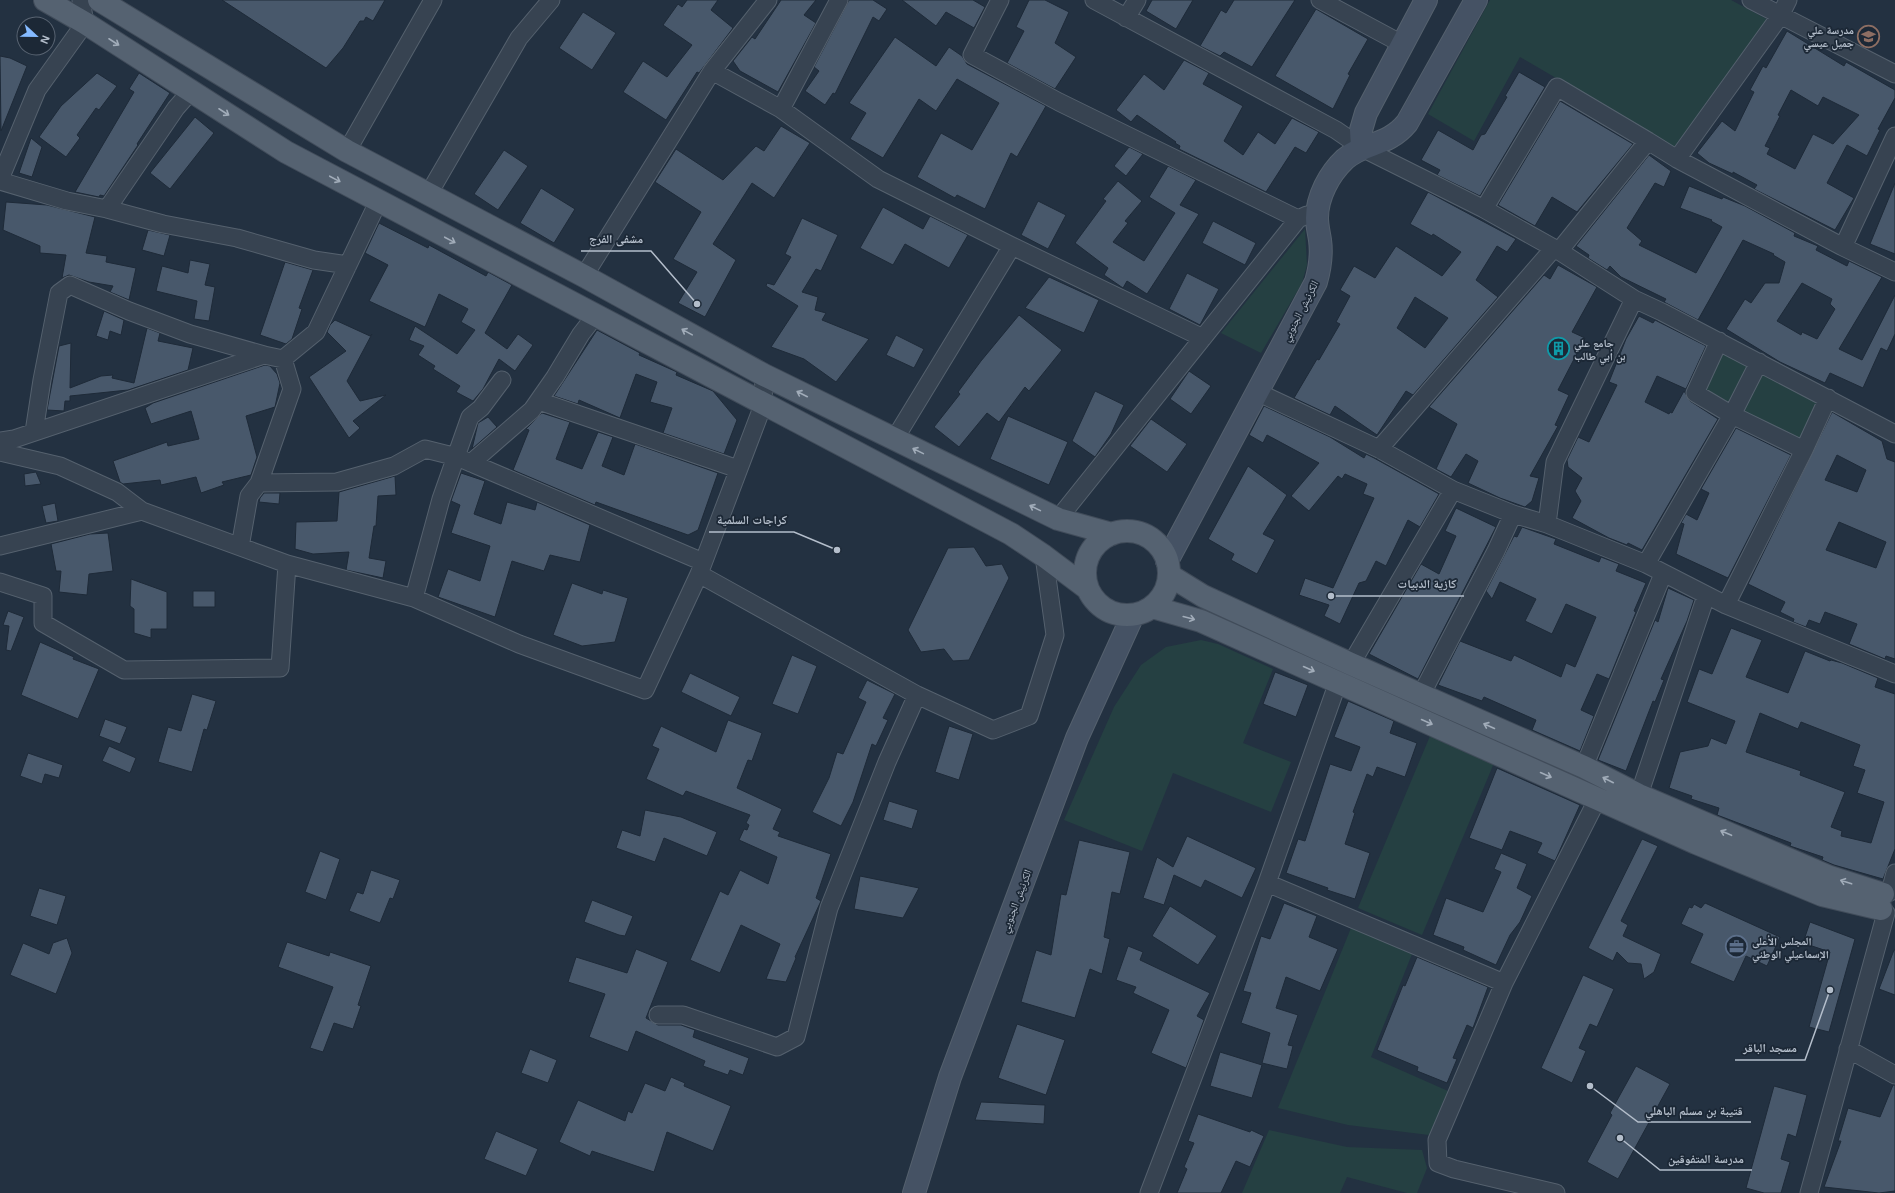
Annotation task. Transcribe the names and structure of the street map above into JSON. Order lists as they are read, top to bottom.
{
  "streets": {
    "main road": ["الكرنيش الجنوبي"]
  },
  "places": {
    "school or university": ["مدرسة علي جميل عيسي"],
    "other": [
      "مشفى الفرج",
      "كراجات السلمية",
      "كازية الدبيات",
      "مسجد الباقر",
      "قتيبة بن مسلم الباهلي",
      "مدرسة المتفوقين"
    ],
    "building": ["جامع علي بن أبي طالب"],
    "office": ["المجلس الأعلى الإسماعيلي الوطني"]
  },
  "north": "right"
}
